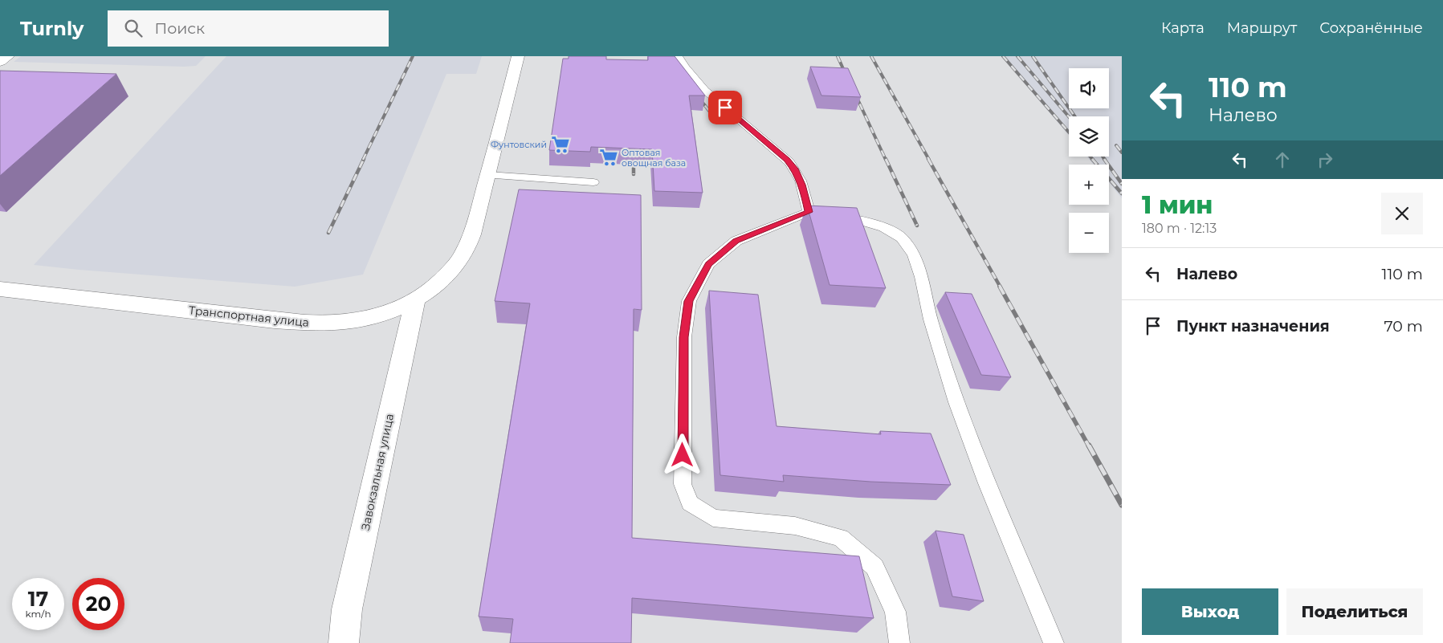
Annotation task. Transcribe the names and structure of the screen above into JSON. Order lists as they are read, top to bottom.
{
  "streets": {
    "street": ["Транспортная улица", "Завокзальная улица"]
  },
  "crossings": [
    ["Транспортная улица", "Завокзальная улица"]
  ],
  "places": {
    "supermarket": ["Фунтовский", "Оптовая овощная база"]
  },
  "page": {
    "header": "Turnly",
    "search": "Поиск",
    "nav": ["Карта", "Маршрут", "Сохранённые"],
    "turn": ["110 m", "Налево"],
    "map_buttons": ["+", "−"],
    "heading": ["1 мин", "180 m · 12:13"],
    "list": [
      {
        "name": "Налево",
        "value": "110 m"
      },
      {
        "name": "Пункт назначения",
        "value": "70 m"
      }
    ],
    "speed": "17 km/h",
    "limit": "20",
    "buttons": ["Выход", "Поделиться"]
  }
}
